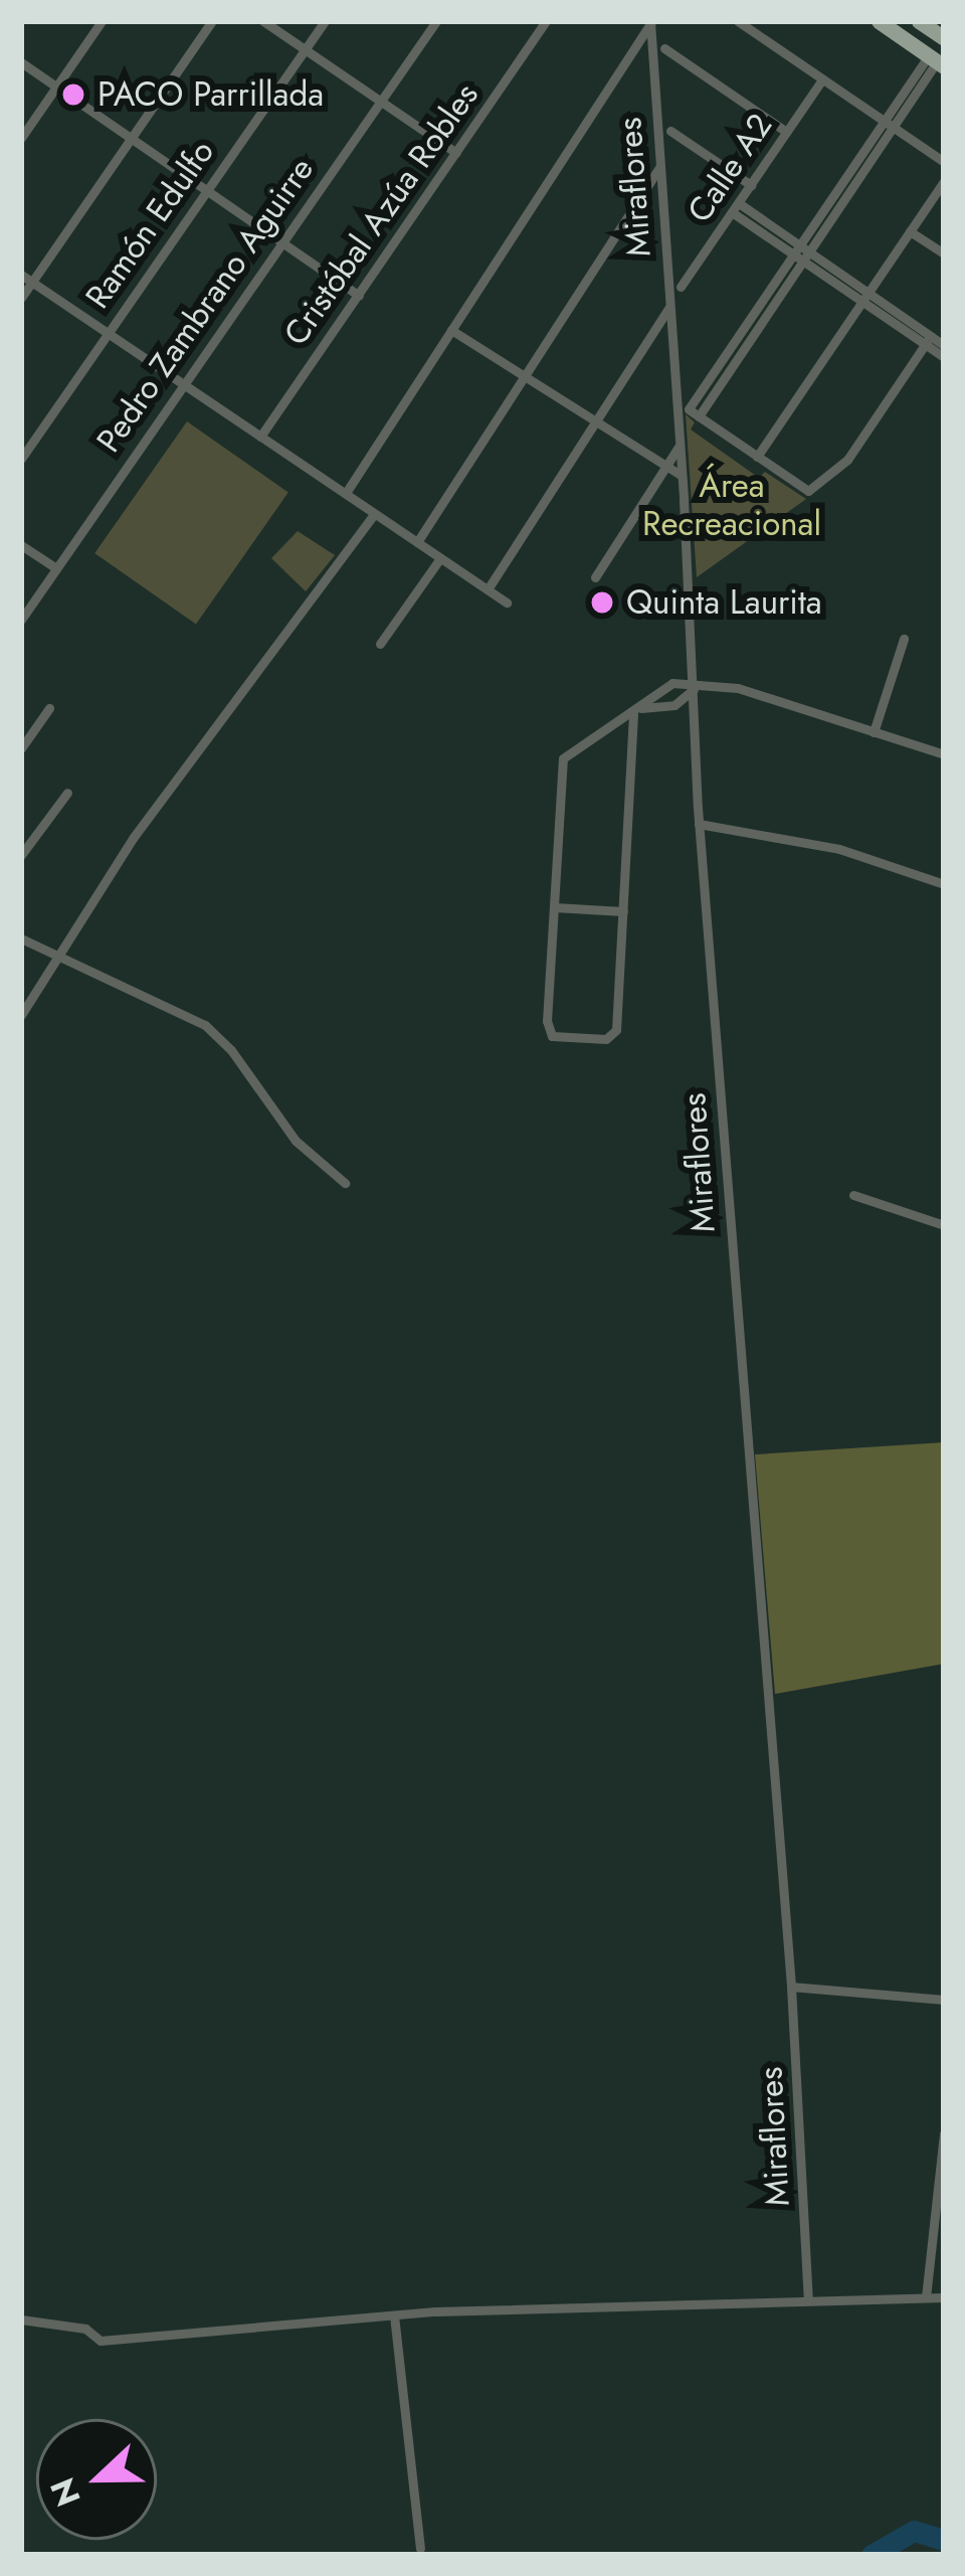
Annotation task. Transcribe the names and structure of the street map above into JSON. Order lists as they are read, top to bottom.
{
  "streets": {
    "street": [
      "Calle A2",
      "Miraflores",
      "Cristóbal Azúa Robles",
      "Ramón Edulfo",
      "Pedro Zambrano Aguirre"
    ]
  },
  "parks": ["Área Recreacional"],
  "places": ["PACO Parrillada", "Quinta Laurita"],
  "north": "left"
}
